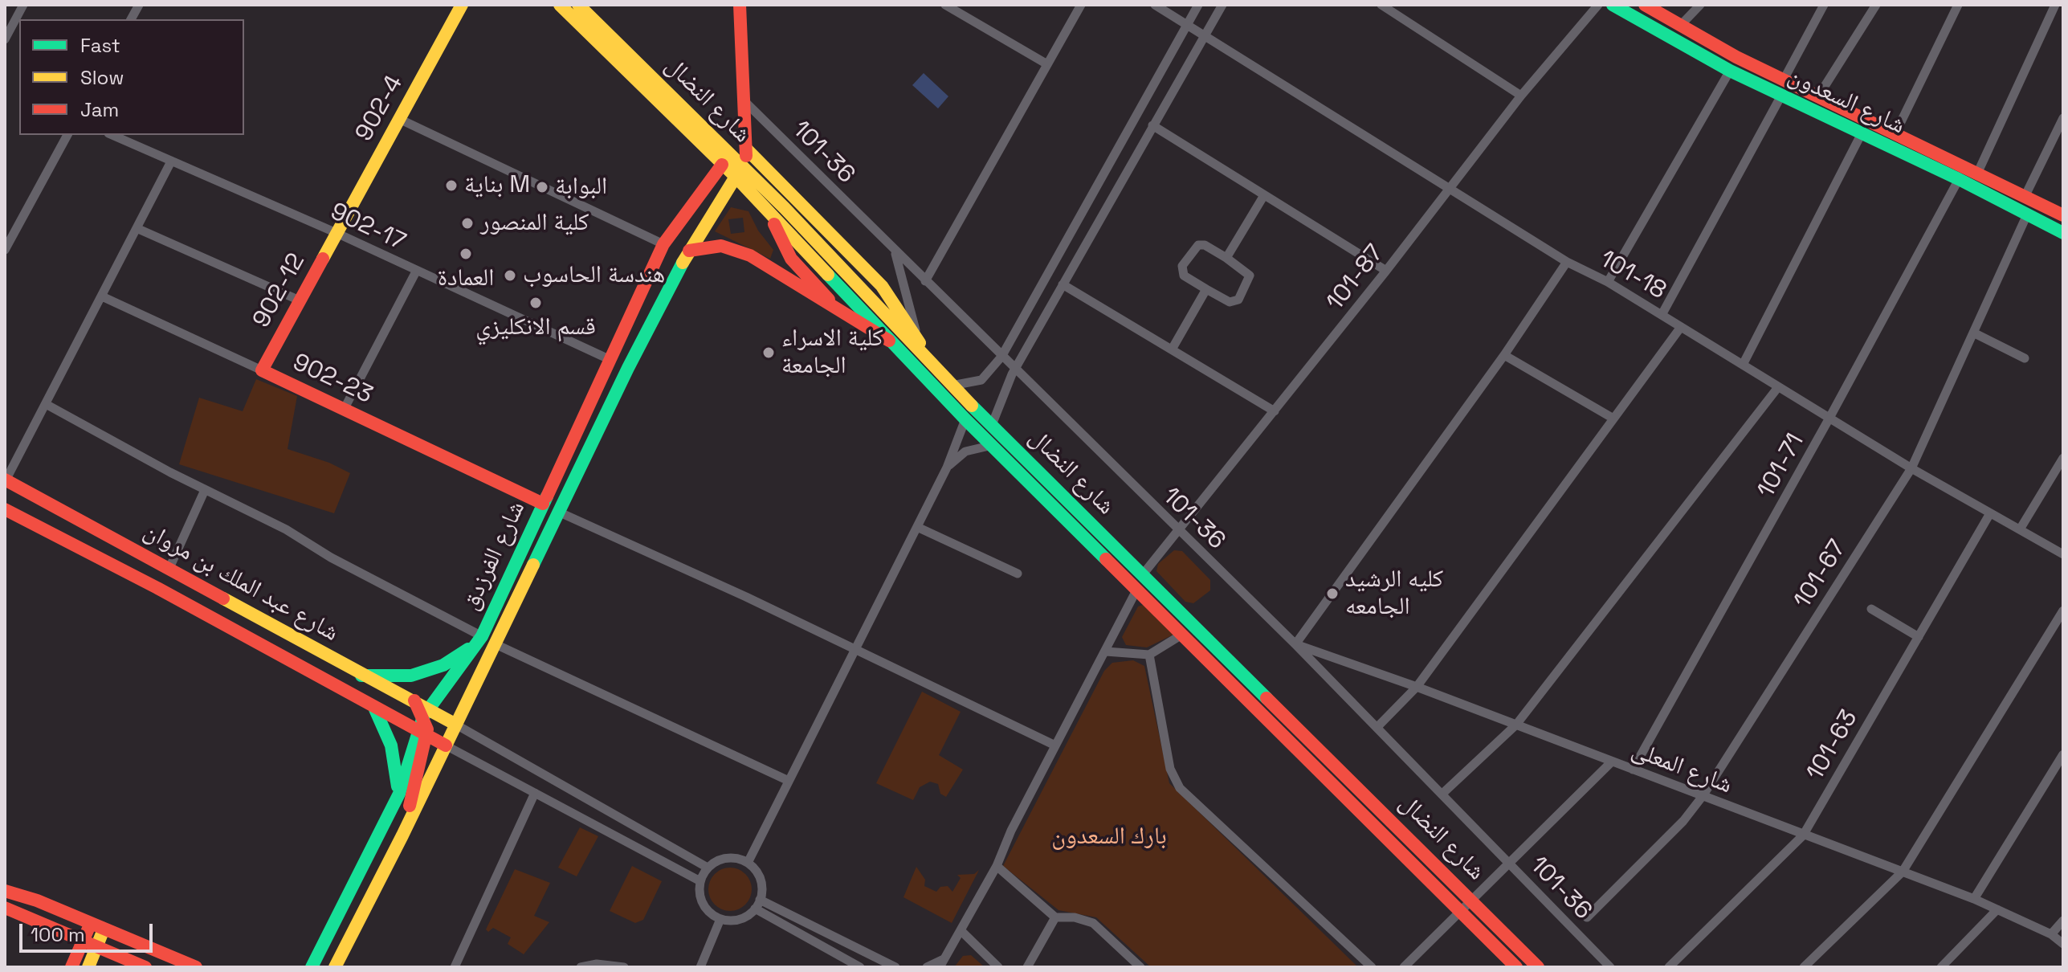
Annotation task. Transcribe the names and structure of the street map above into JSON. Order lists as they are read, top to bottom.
{
  "streets": {
    "main road": [
      "شارع النضال",
      "شارع السعدون",
      "902-4",
      "902-12",
      "902-23",
      "شارع الفرزدق",
      "شارع عبد الملك بن مروان"
    ],
    "street": [
      "101-36",
      "902-17",
      "101-18",
      "101-87",
      "101-71",
      "101-67",
      "101-63",
      "شارع المعلى"
    ]
  },
  "crossings": [
    ["شارع النضال", "101-87"],
    ["شارع النضال", "شارع الفرزدق"],
    ["شارع السعدون", "101-71"],
    ["شارع السعدون", "101-67"],
    ["902-4", "902-17"],
    ["902-4", "902-12"],
    ["101-36", "101-87"],
    ["101-36", "شارع المعلى"],
    ["902-17", "902-12"],
    ["902-17", "شارع الفرزدق"],
    ["101-18", "101-87"],
    ["101-18", "101-71"],
    ["101-18", "101-67"],
    ["101-18", "101-63"],
    ["902-12", "902-23"],
    ["902-23", "شارع الفرزدق"],
    ["101-71", "شارع المعلى"],
    ["شارع الفرزدق", "شارع عبد الملك بن مروان"],
    ["101-67", "شارع المعلى"],
    ["101-63", "شارع المعلى"]
  ],
  "parks": ["بارك السعدون"],
  "places": [
    "بناية M",
    "البوابة",
    "كلية المنصور",
    "العمادة",
    "هندسة الحاسوب",
    "قسم الانكليزي",
    "كلية الاسراء الجامعة",
    "كليه الرشيد الجامعه"
  ],
  "legend": ["Fast", "Slow", "Jam"],
  "scale_bar": "100 m"
}
